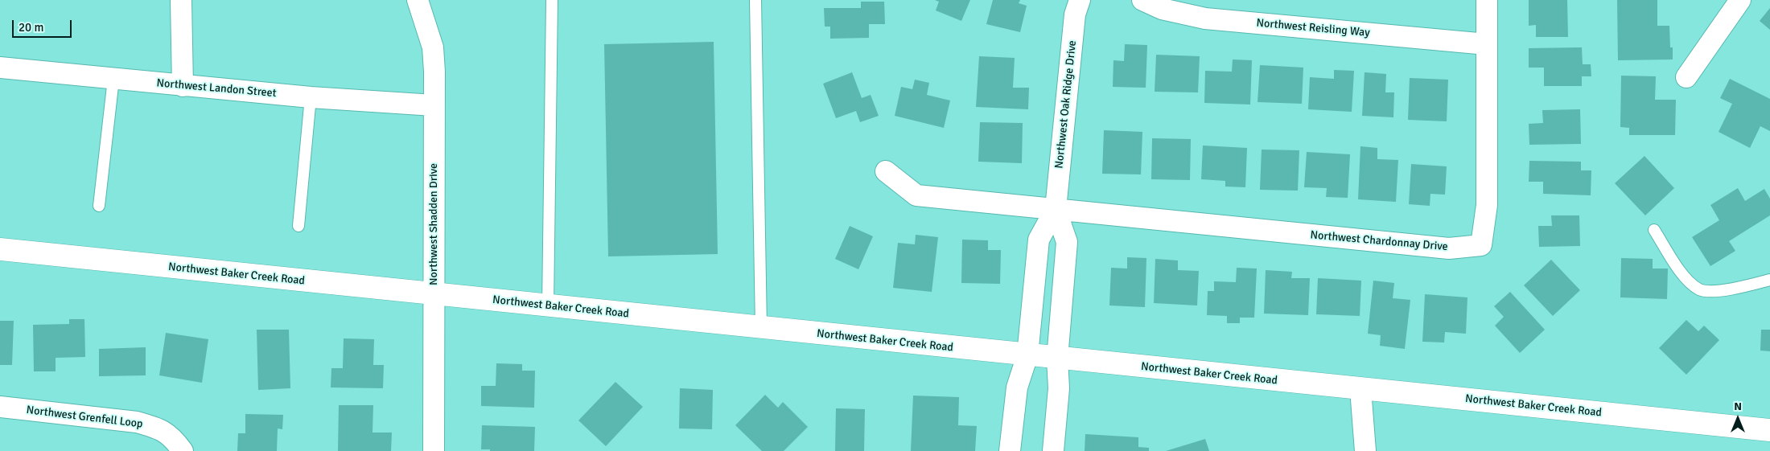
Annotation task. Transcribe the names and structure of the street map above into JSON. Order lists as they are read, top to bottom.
{
  "streets": {
    "main road": ["Northwest Baker Creek Road"],
    "street": [
      "Northwest Reisling Way",
      "Northwest Landon Street",
      "Northwest Oak Ridge Drive",
      "Northwest Shadden Drive",
      "Northwest Chardonnay Drive",
      "Northwest Grenfell Loop"
    ]
  },
  "crossings": [
    ["Northwest Reisling Way", "Northwest Chardonnay Drive"],
    ["Northwest Landon Street", "Northwest Shadden Drive"],
    ["Northwest Oak Ridge Drive", "Northwest Chardonnay Drive"],
    ["Northwest Oak Ridge Drive", "Northwest Baker Creek Road"],
    ["Northwest Shadden Drive", "Northwest Baker Creek Road"]
  ],
  "scale_bar": "20 m",
  "north": "top"
}
